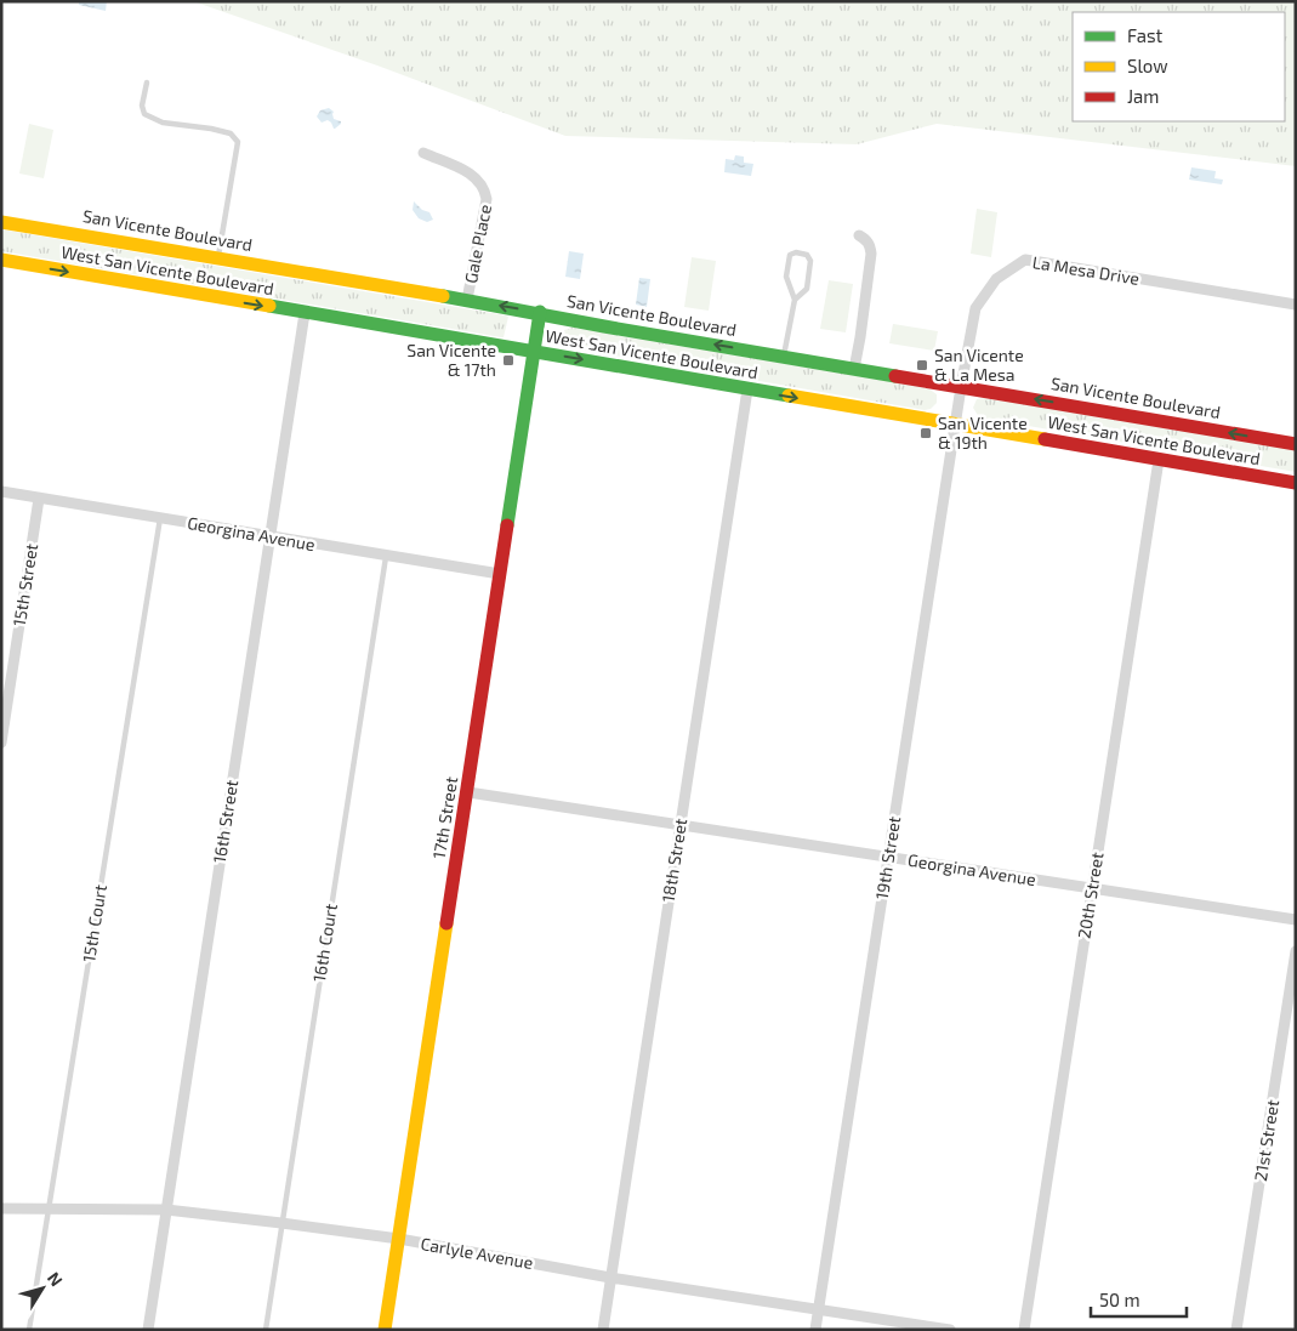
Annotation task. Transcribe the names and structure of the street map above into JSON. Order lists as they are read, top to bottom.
{
  "streets": {
    "main road": ["San Vicente Boulevard", "West San Vicente Boulevard", "17th Street"],
    "street": [
      "Gale Place",
      "La Mesa Drive",
      "Georgina Avenue",
      "15th Street",
      "16th Street",
      "19th Street",
      "18th Street",
      "20th Street",
      "21st Street",
      "Carlyle Avenue"
    ],
    "lane": ["15th Court", "16th Court"]
  },
  "crossings": [
    ["San Vicente Boulevard", "Gale Place"],
    ["San Vicente Boulevard", "La Mesa Drive"],
    ["San Vicente Boulevard", "17th Street"],
    ["San Vicente Boulevard", "19th Street"],
    ["West San Vicente Boulevard", "17th Street"],
    ["West San Vicente Boulevard", "16th Street"],
    ["West San Vicente Boulevard", "19th Street"],
    ["West San Vicente Boulevard", "18th Street"],
    ["West San Vicente Boulevard", "20th Street"],
    ["La Mesa Drive", "19th Street"],
    ["Georgina Avenue", "15th Street"],
    ["Georgina Avenue", "17th Street"],
    ["Georgina Avenue", "16th Street"],
    ["Georgina Avenue", "19th Street"],
    ["Georgina Avenue", "18th Street"],
    ["Georgina Avenue", "20th Street"],
    ["Georgina Avenue", "15th Court"],
    ["Georgina Avenue", "16th Court"],
    ["17th Street", "Carlyle Avenue"],
    ["16th Street", "Carlyle Avenue"],
    ["19th Street", "Carlyle Avenue"],
    ["18th Street", "Carlyle Avenue"],
    ["15th Court", "Carlyle Avenue"],
    ["16th Court", "Carlyle Avenue"]
  ],
  "one_way": ["San Vicente Boulevard", "West San Vicente Boulevard"],
  "places": {
    "transit": ["San Vicente & 17th", "San Vicente & La Mesa", "San Vicente & 19th"]
  },
  "legend": ["Fast", "Slow", "Jam"],
  "scale_bar": "50 m",
  "north": "top right"
}
